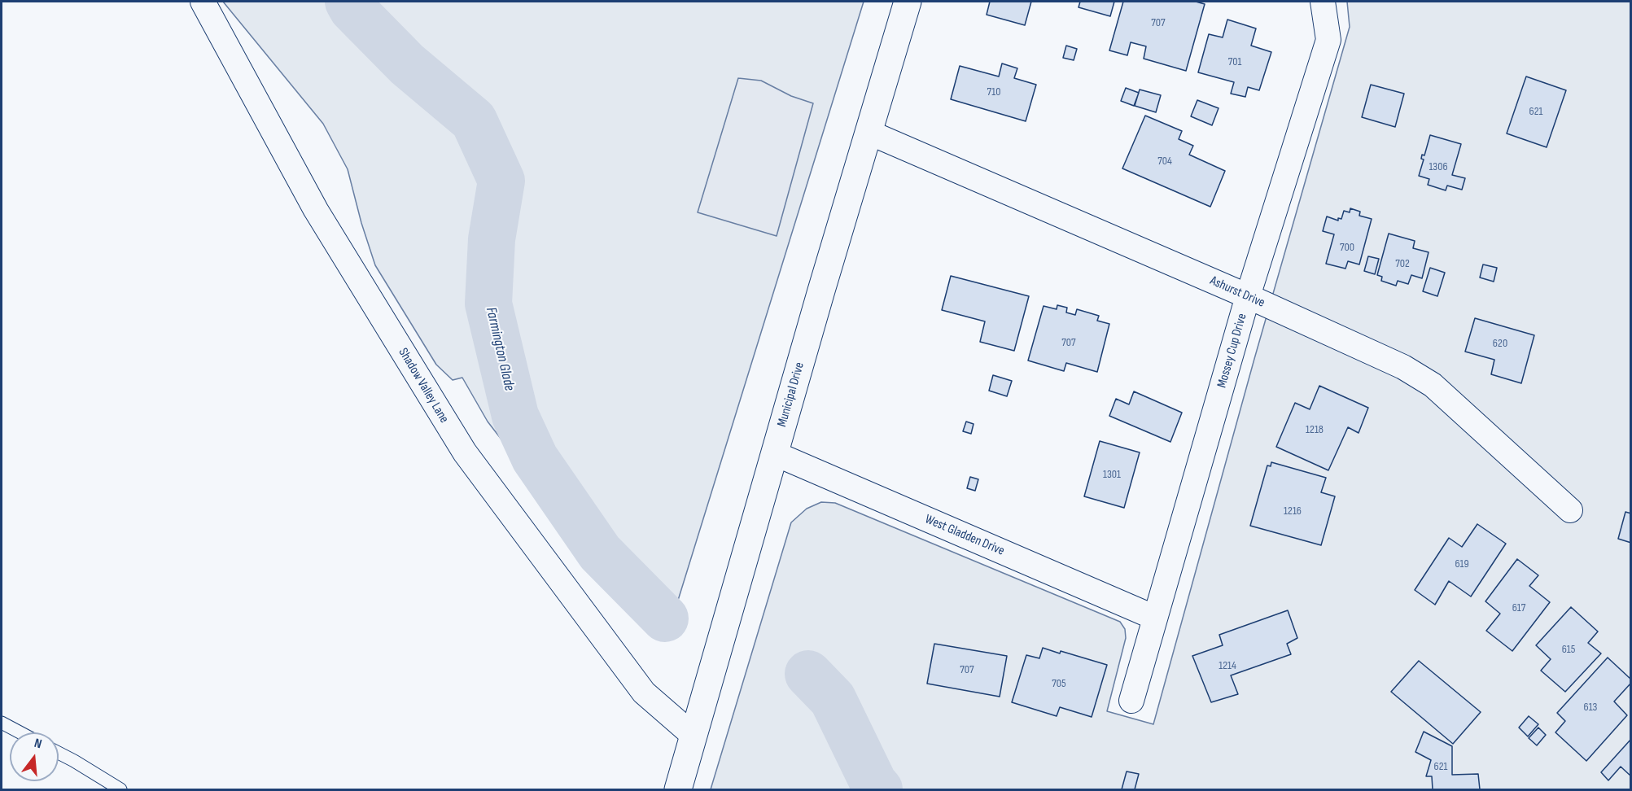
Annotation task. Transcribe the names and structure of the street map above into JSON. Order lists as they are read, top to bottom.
{
  "streets": {
    "main road": ["Municipal Drive"],
    "street": [
      "Ashurst Drive",
      "Mossey Cup Drive",
      "Shadow Valley Lane",
      "West Gladden Drive"
    ]
  },
  "crossings": [
    ["Ashurst Drive", "Mossey Cup Drive"],
    ["Ashurst Drive", "Municipal Drive"],
    ["Mossey Cup Drive", "West Gladden Drive"],
    ["Shadow Valley Lane", "Municipal Drive"],
    ["Municipal Drive", "West Gladden Drive"]
  ],
  "water": ["Farmington Glade"],
  "house_numbers": [
    "707",
    "701",
    "710",
    "621",
    "704",
    "1306",
    "700",
    "702",
    "707",
    "620",
    "1218",
    "1301",
    "1216",
    "619",
    "617",
    "615",
    "1214",
    "707",
    "705",
    "613",
    "621"
  ],
  "north": "top"
}
